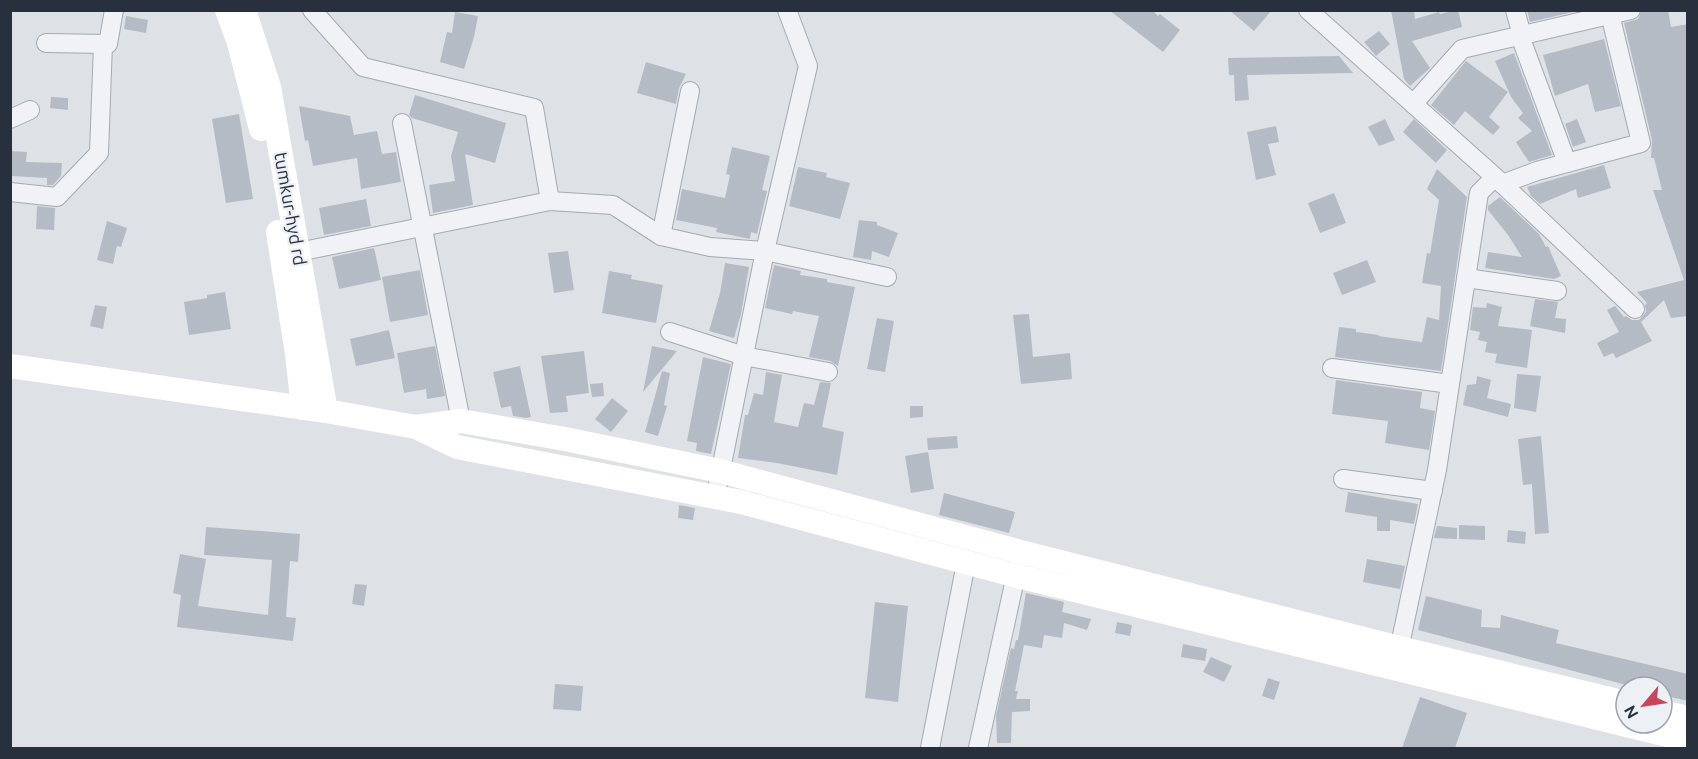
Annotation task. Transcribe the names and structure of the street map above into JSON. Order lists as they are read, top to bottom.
{
  "streets": {
    "main road": ["tumkur-hyd rd"]
  },
  "north": "bottom left"
}
